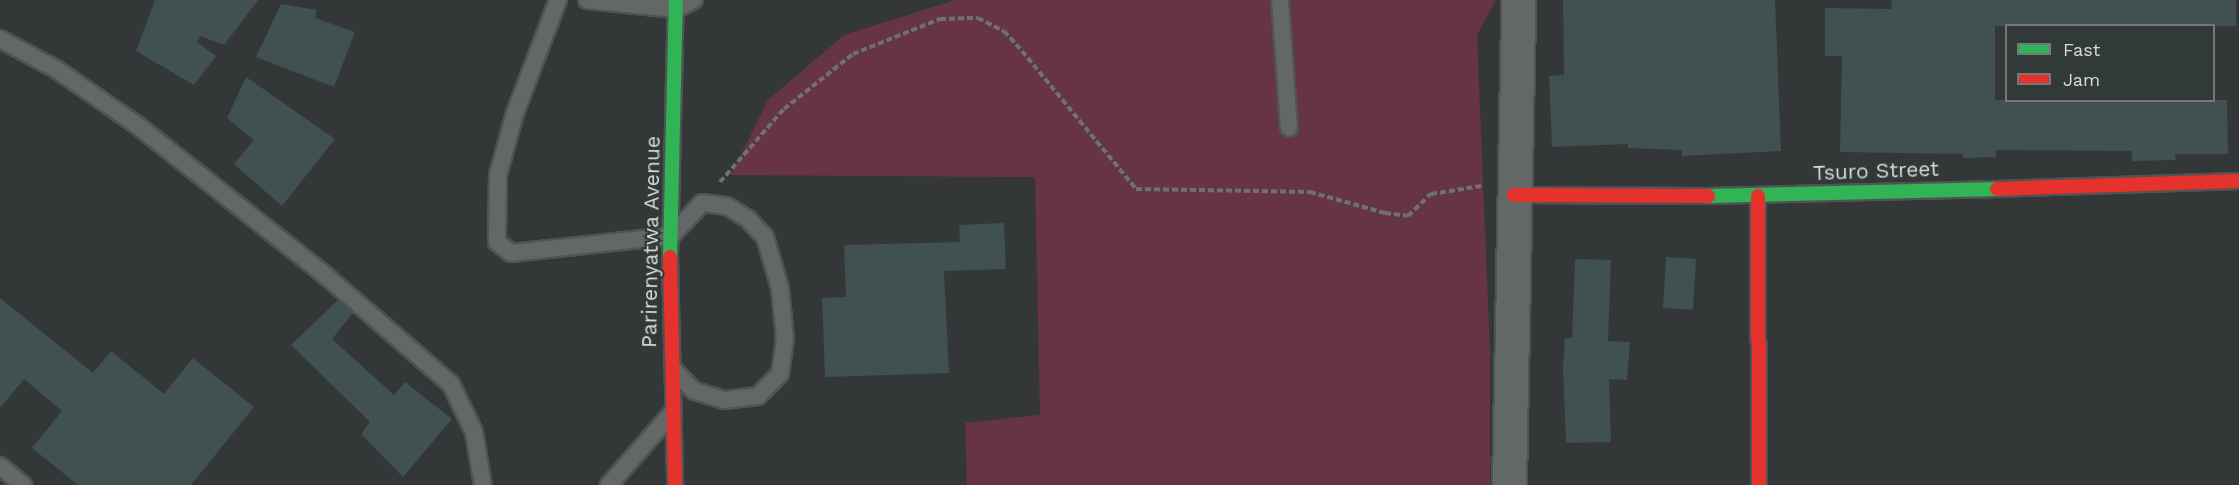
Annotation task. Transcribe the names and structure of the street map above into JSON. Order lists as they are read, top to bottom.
{
  "streets": {
    "street": ["Tsuro Street", "Parirenyatwa Avenue"]
  },
  "legend": ["Fast", "Jam"]
}
